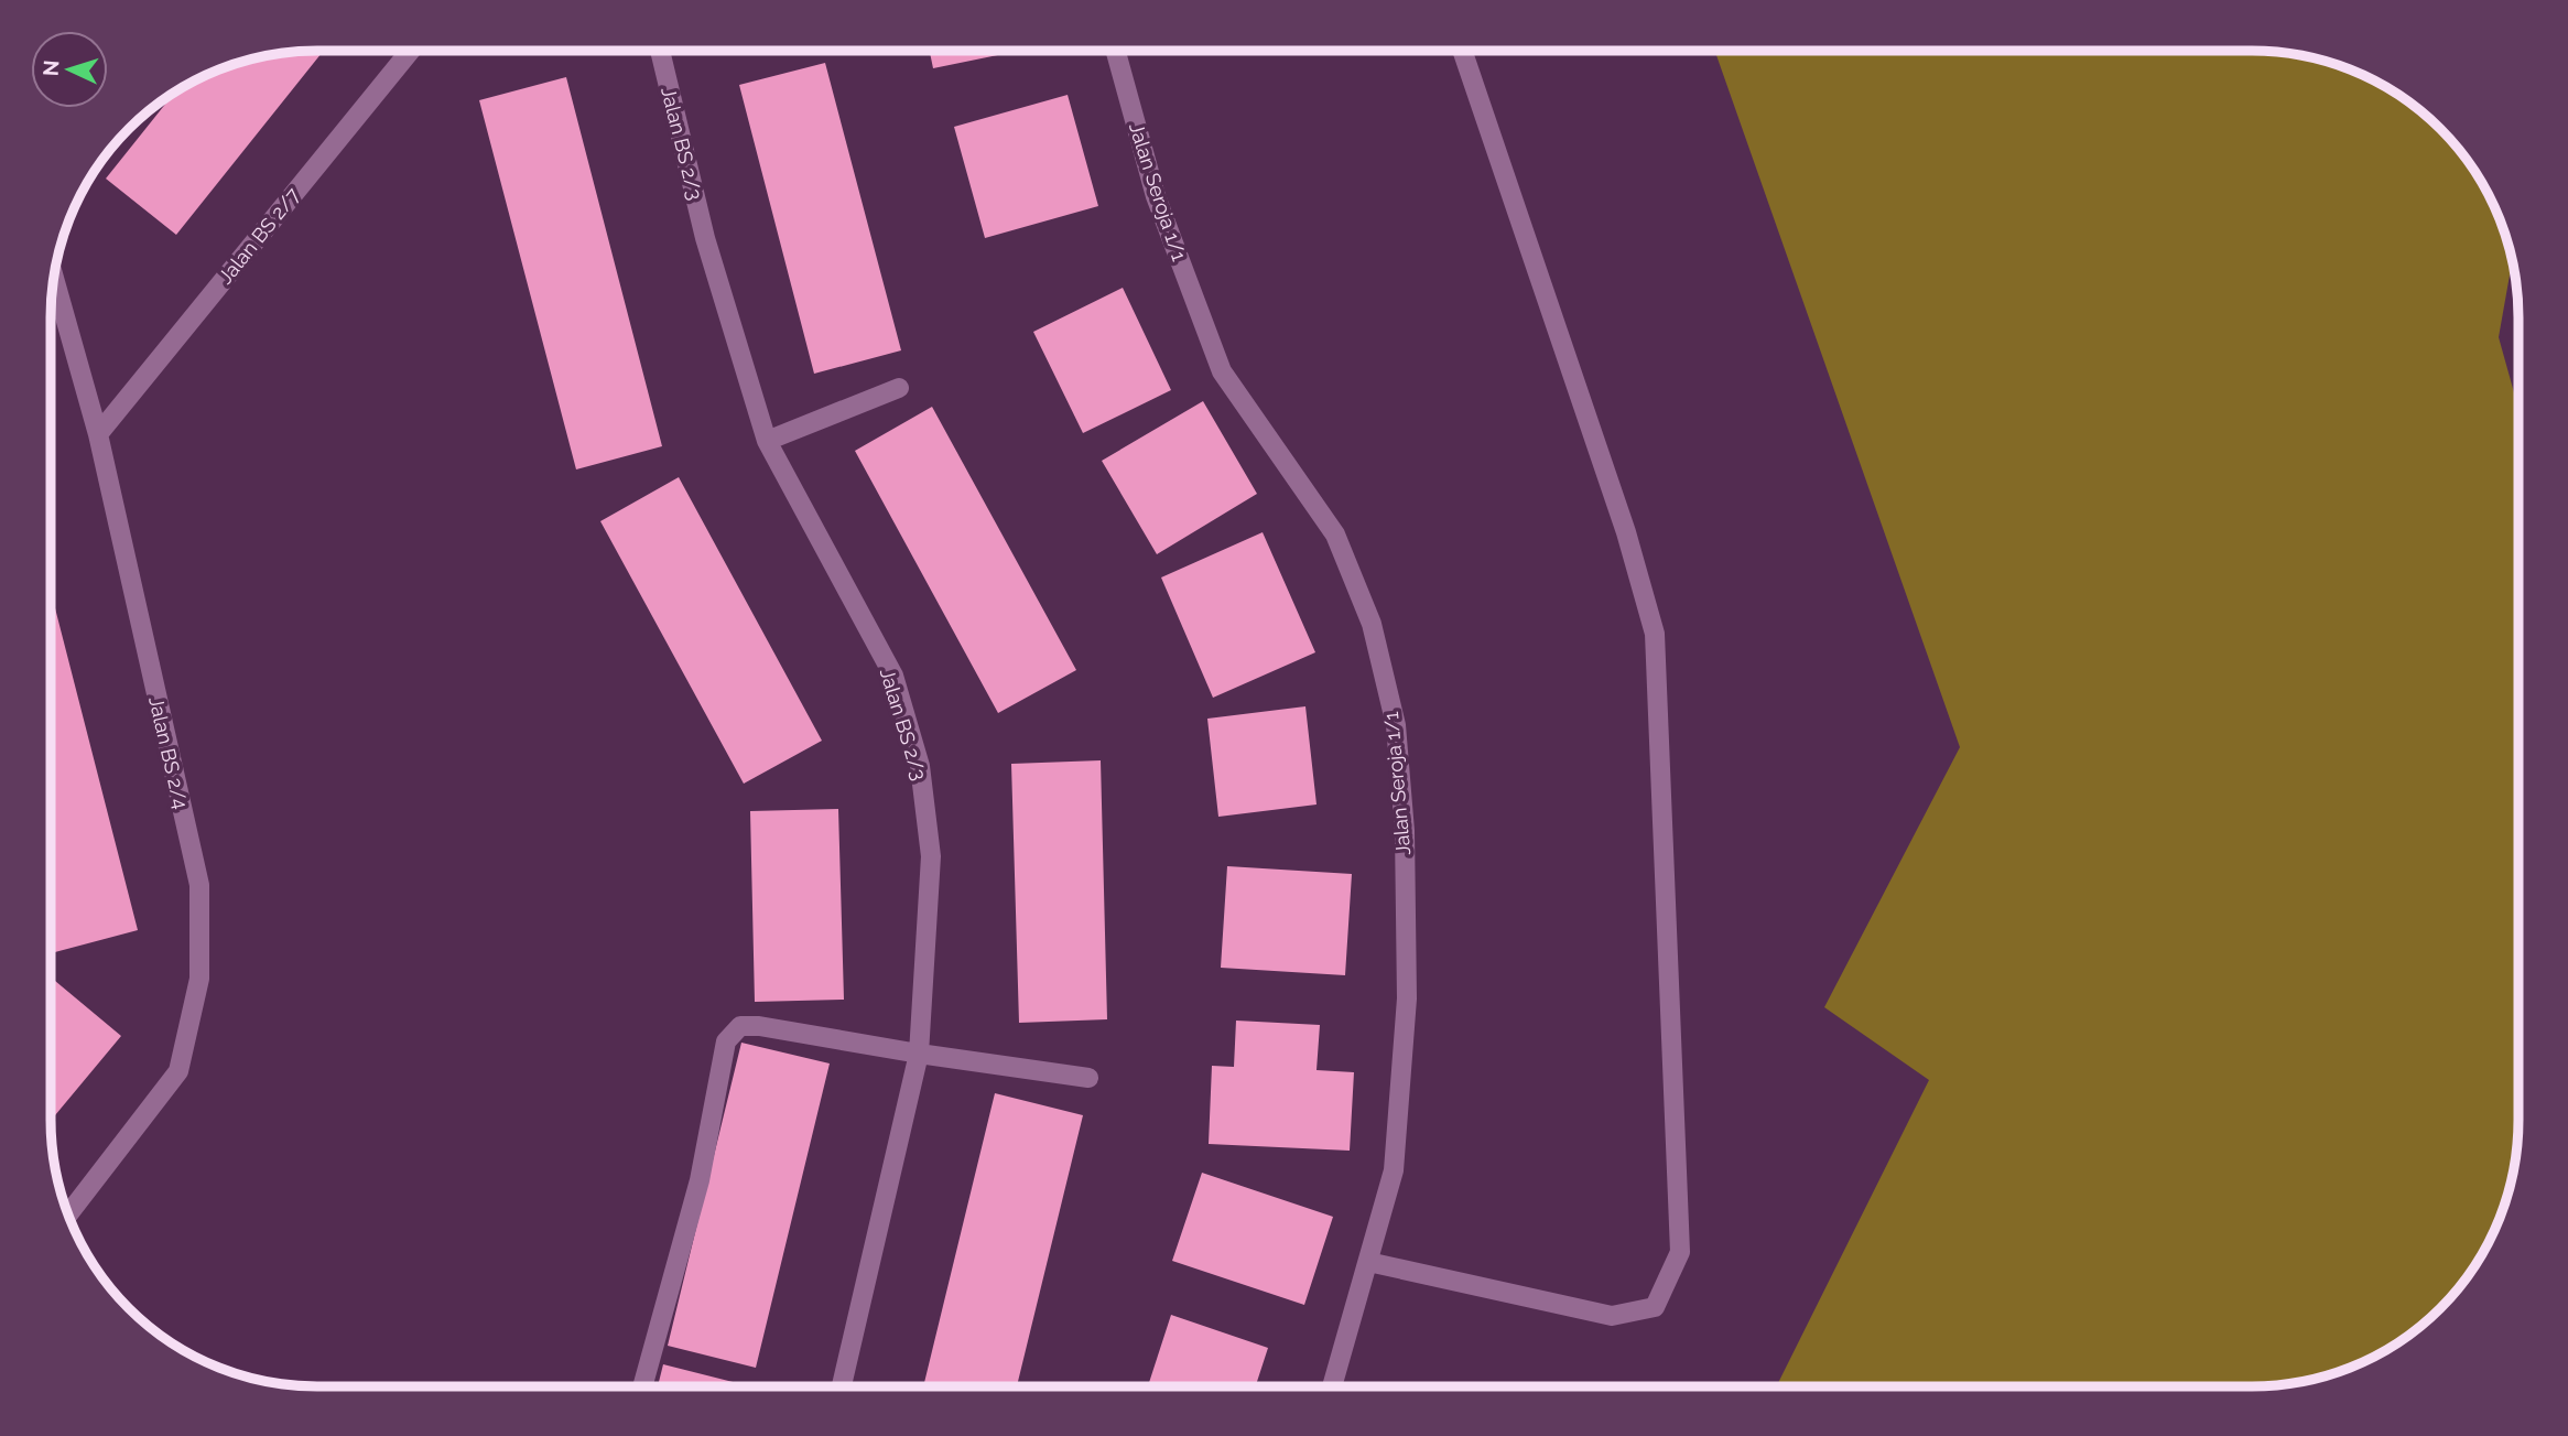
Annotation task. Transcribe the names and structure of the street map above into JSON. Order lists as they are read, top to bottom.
{
  "streets": {
    "street": [
      "Jalan BS 2/3",
      "Jalan Seroja 1/1",
      "Jalan BS 2/7",
      "Jalan BS 2/4"
    ]
  },
  "crossings": [
    ["Jalan BS 2/7", "Jalan BS 2/4"]
  ],
  "north": "left"
}
